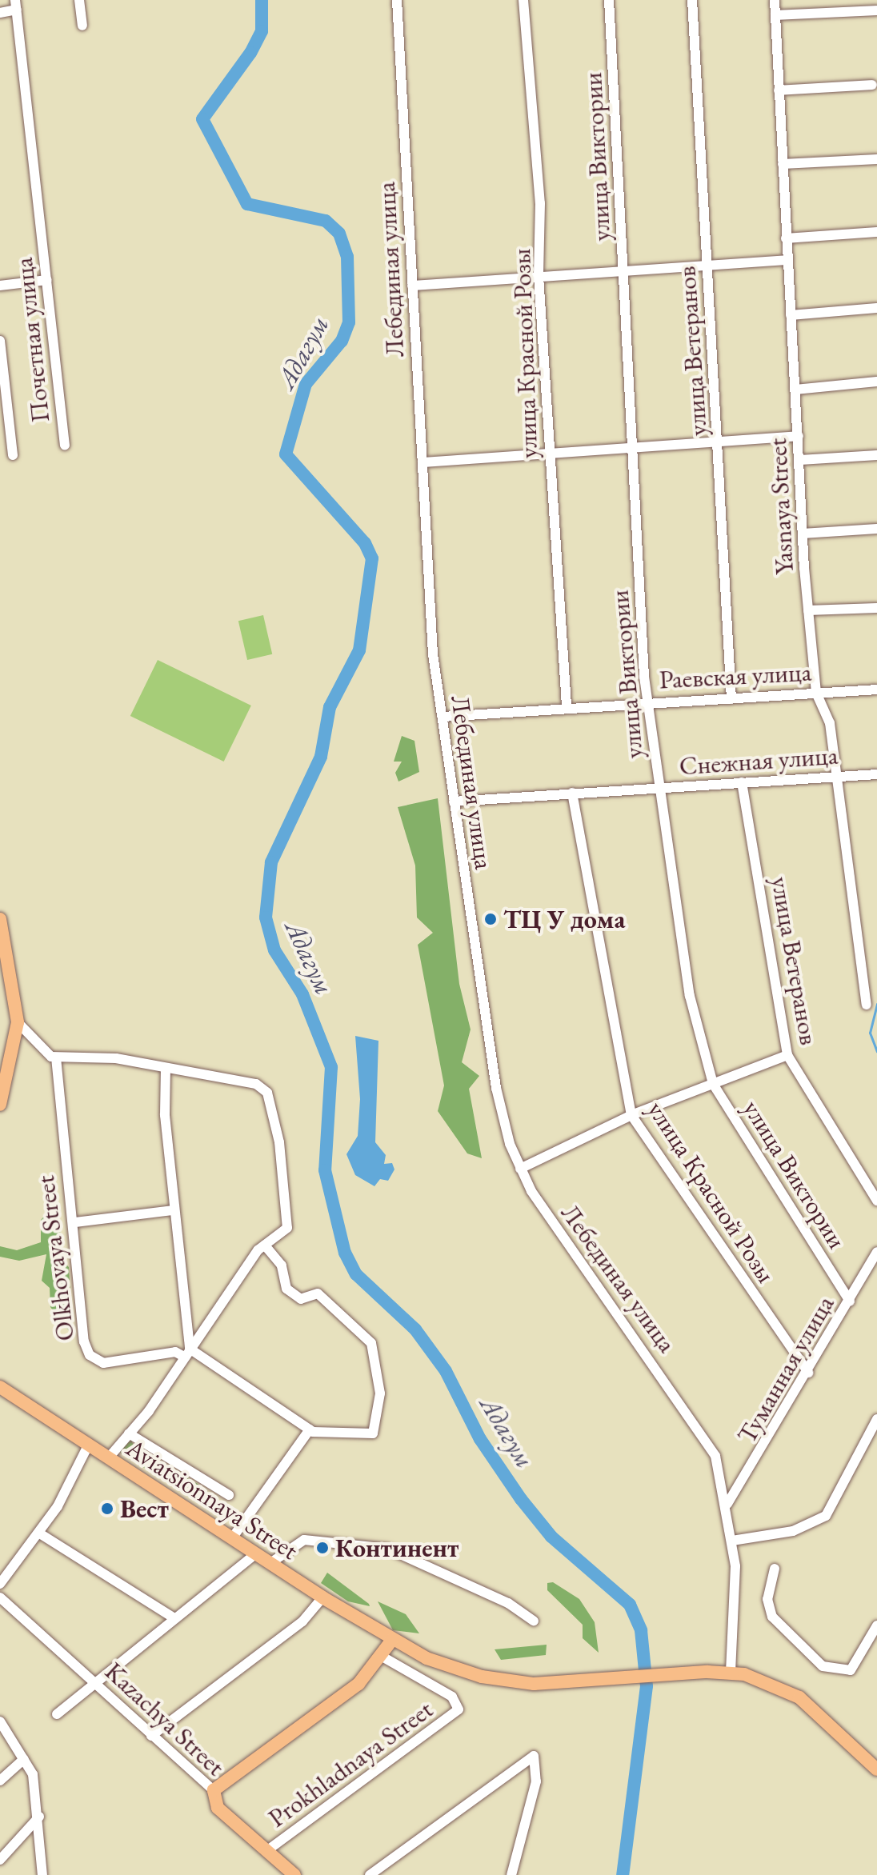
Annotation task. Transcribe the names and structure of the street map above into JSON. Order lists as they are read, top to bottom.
{
  "streets": {
    "main road": ["Aviatsionnaya Street", "Kazachya Street"],
    "street": [
      "улица Виктории",
      "Лебединая улица",
      "Почетная улица",
      "улица Ветеранов",
      "улица Красной Розы",
      "Yasnaya Street",
      "Раевская улица",
      "Снежная улица",
      "Olkhovaya Street",
      "Туманная улица",
      "Prokhladnaya Street"
    ]
  },
  "crossings": [
    ["улица Виктории", "Раевская улица"],
    ["улица Виктории", "Снежная улица"],
    ["улица Виктории", "Туманная улица"],
    ["Лебединая улица", "Раевская улица"],
    ["Лебединая улица", "Снежная улица"],
    ["Лебединая улица", "Туманная улица"],
    ["Лебединая улица", "Aviatsionnaya Street"],
    ["улица Ветеранов", "Раевская улица"],
    ["улица Ветеранов", "Снежная улица"],
    ["улица Красной Розы", "Раевская улица"],
    ["улица Красной Розы", "Снежная улица"],
    ["улица Красной Розы", "Туманная улица"],
    ["Yasnaya Street", "Раевская улица"],
    ["Yasnaya Street", "Снежная улица"],
    ["Kazachya Street", "Prokhladnaya Street"]
  ],
  "water": ["Адагум"],
  "places": ["ТЦ У дома", "Вест", "Континент"]
}
